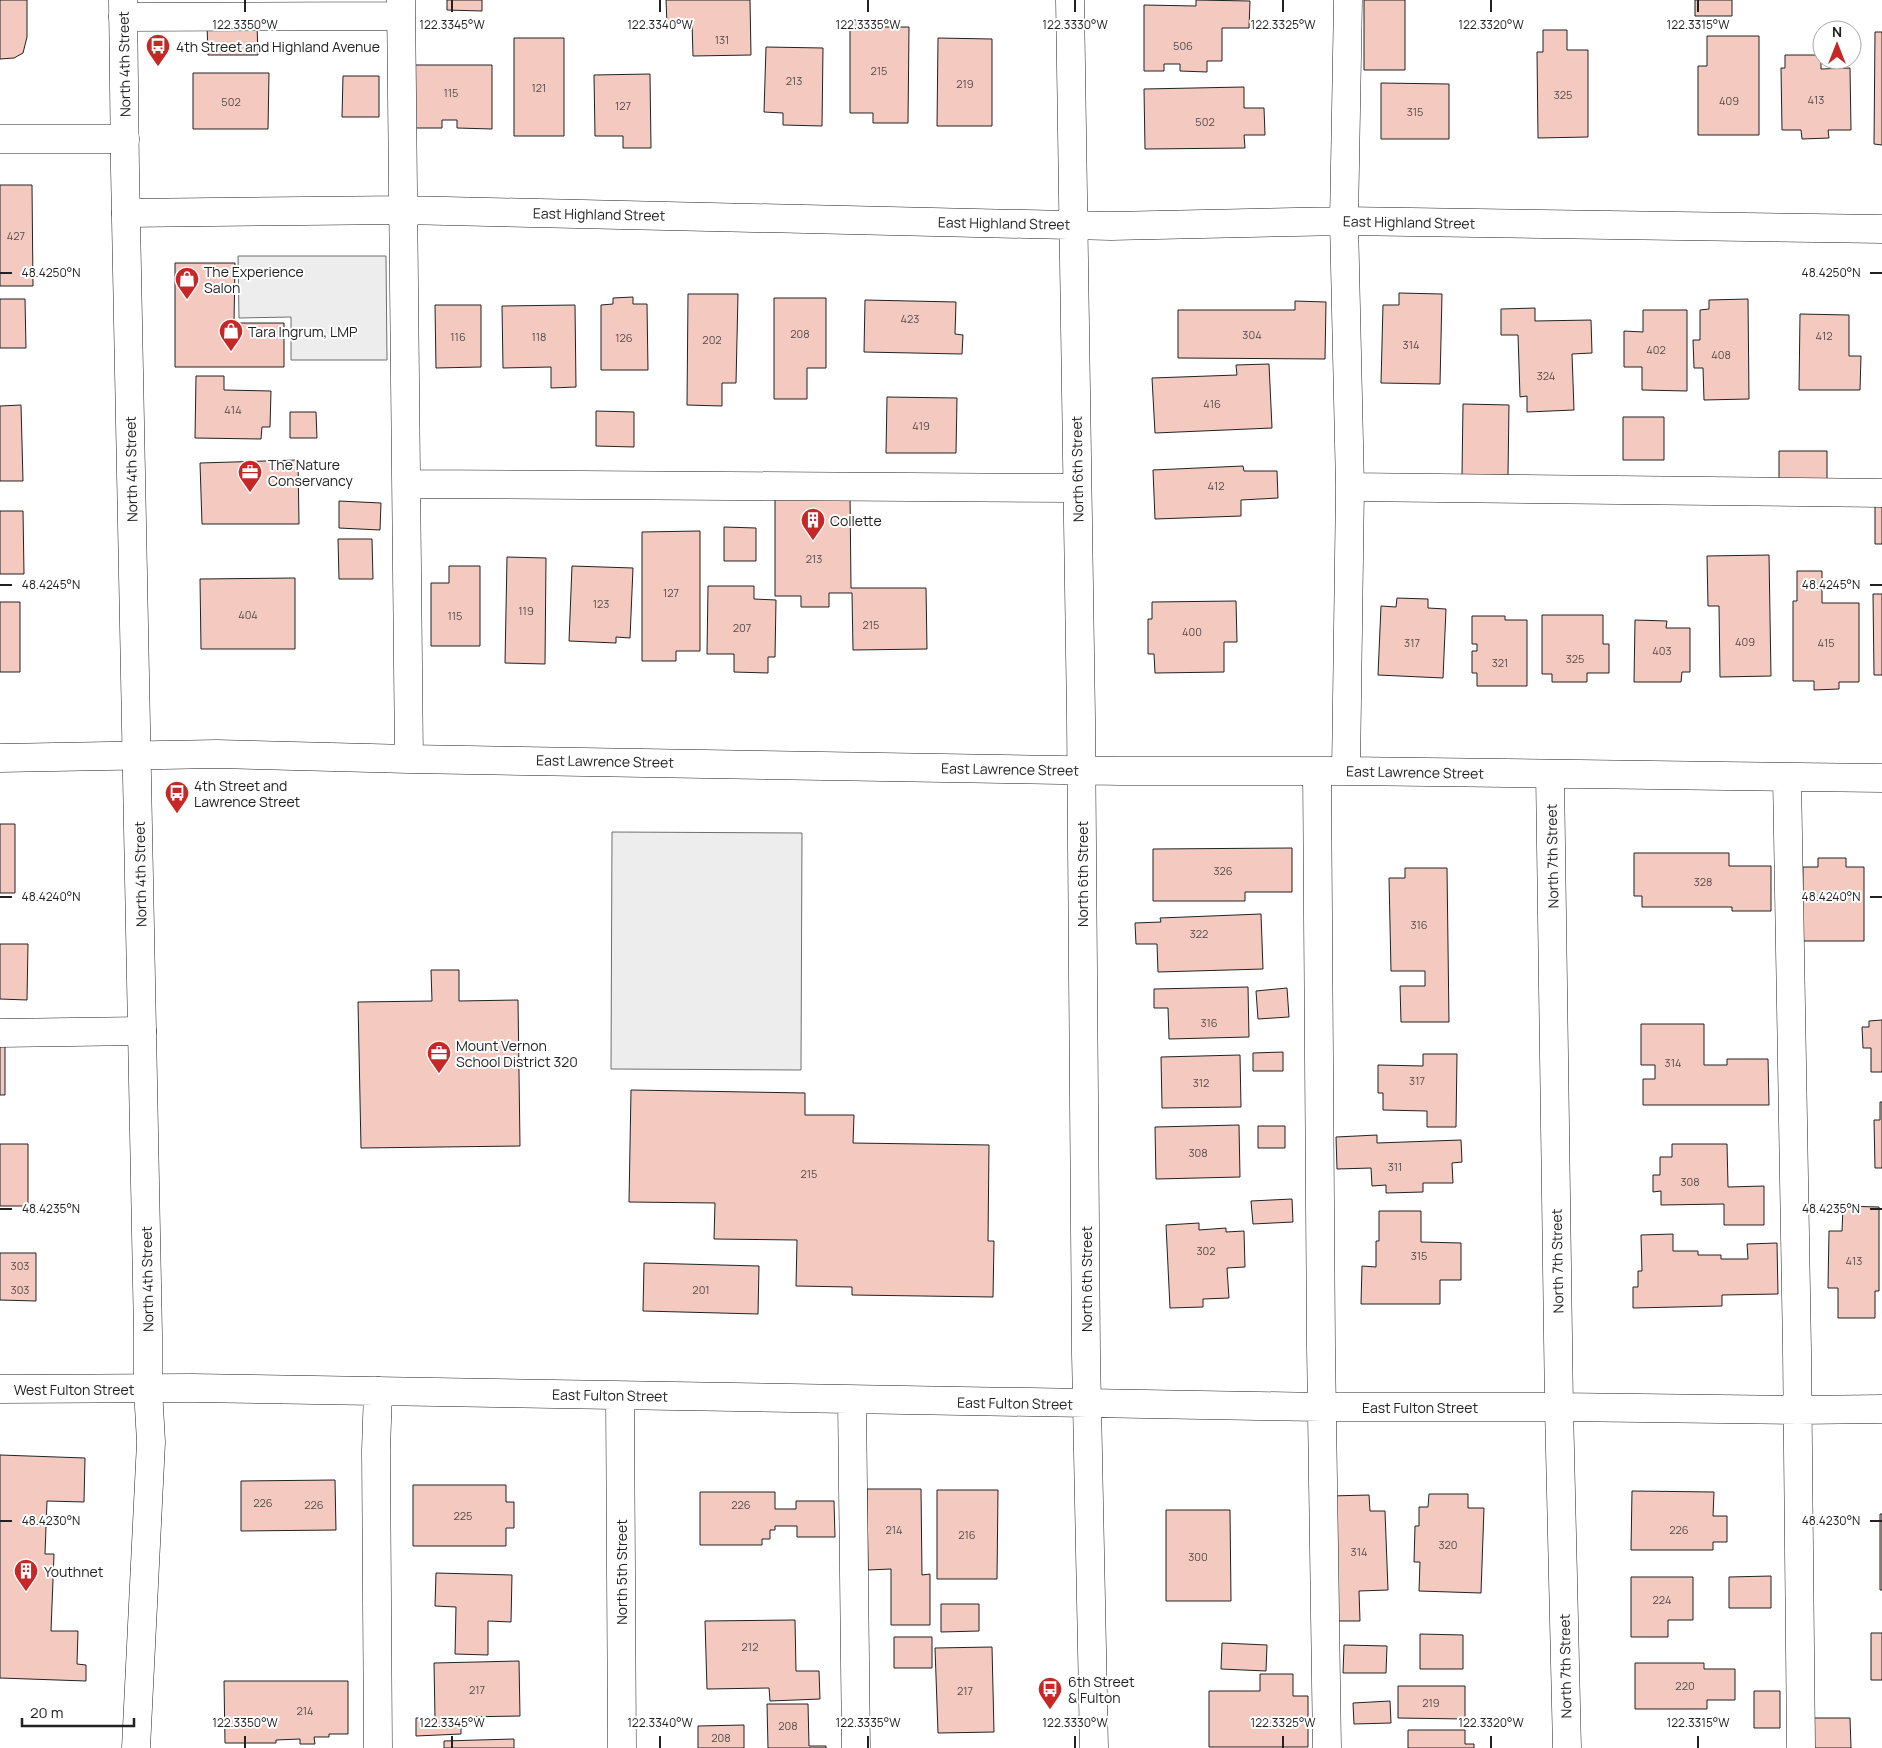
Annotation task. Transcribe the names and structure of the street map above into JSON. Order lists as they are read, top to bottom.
{
  "streets": {
    "street": [
      "North 4th Street",
      "East Highland Street",
      "North 6th Street",
      "East Lawrence Street",
      "North 7th Street",
      "West Fulton Street",
      "East Fulton Street",
      "North 5th Street"
    ]
  },
  "crossings": [
    ["North 4th Street", "East Highland Street"],
    ["North 4th Street", "East Lawrence Street"],
    ["North 4th Street", "West Fulton Street"],
    ["North 4th Street", "East Fulton Street"],
    ["East Highland Street", "North 6th Street"],
    ["North 6th Street", "East Lawrence Street"],
    ["North 6th Street", "East Fulton Street"],
    ["East Lawrence Street", "North 7th Street"],
    ["North 7th Street", "East Fulton Street"],
    ["West Fulton Street", "East Fulton Street"],
    ["East Fulton Street", "North 5th Street"]
  ],
  "places": {
    "bus stop": ["4th Street and Highland Avenue", "4th Street and Lawrence Street", "6th Street & Fulton"],
    "shop": ["The Experience Salon", "Tara Ingrum, LMP"],
    "office": ["The Nature Conservancy", "Mount Vernon School District 320"],
    "building": ["Collette", "Youthnet"]
  },
  "house_numbers": [
    "131",
    "506",
    "215",
    "213",
    "219",
    "121",
    "115",
    "325",
    "413",
    "409",
    "502",
    "127",
    "315",
    "502",
    "427",
    "423",
    "208",
    "304",
    "412",
    "116",
    "118",
    "126",
    "202",
    "314",
    "402",
    "408",
    "324",
    "416",
    "414",
    "419",
    "412",
    "213",
    "127",
    "123",
    "119",
    "404",
    "115",
    "215",
    "207",
    "400",
    "409",
    "317",
    "415",
    "403",
    "325",
    "321",
    "326",
    "328",
    "316",
    "322",
    "316",
    "314",
    "317",
    "312",
    "308",
    "311",
    "215",
    "308",
    "302",
    "315",
    "413",
    "303",
    "303",
    "201",
    "226",
    "226",
    "226",
    "225",
    "214",
    "226",
    "216",
    "320",
    "314",
    "300",
    "224",
    "212",
    "220",
    "217",
    "217",
    "219",
    "214",
    "208",
    "208"
  ],
  "scale_bar": "20 m",
  "north": "top",
  "coordinates": [
    "122.3350°W",
    "122.3345°W",
    "122.3340°W",
    "122.3335°W",
    "122.3330°W",
    "122.3325°W",
    "122.3320°W",
    "122.3315°W",
    "48.4250°N",
    "48.4245°N",
    "48.4240°N",
    "48.4235°N",
    "48.4230°N"
  ]
}
